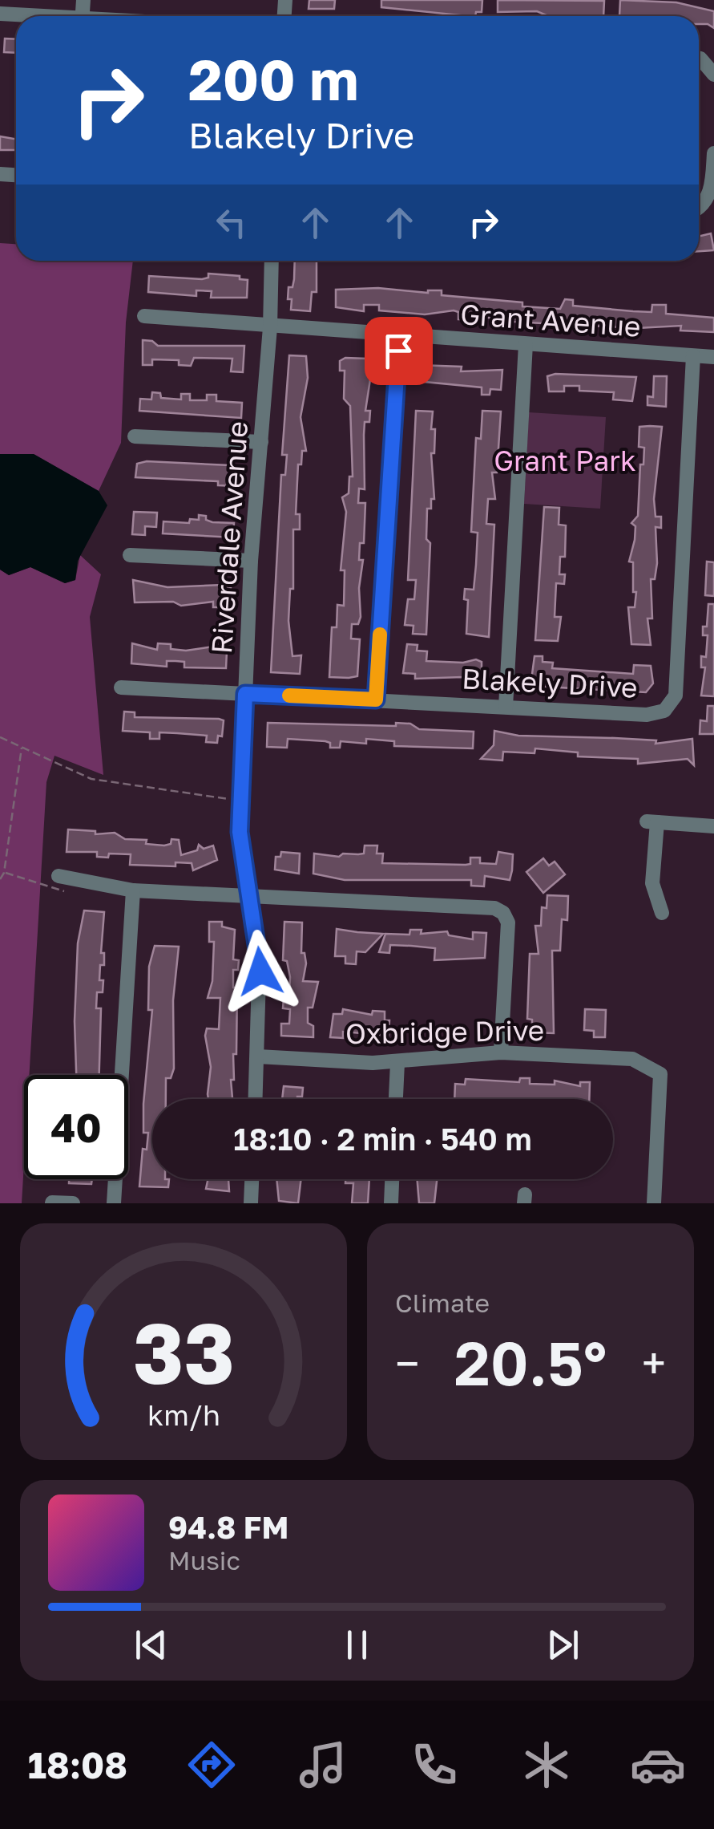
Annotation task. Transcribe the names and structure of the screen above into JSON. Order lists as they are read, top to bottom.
{
  "streets": {
    "street": [
      "Grant Avenue",
      "Riverdale Avenue",
      "Blakely Drive",
      "Oxbridge Drive"
    ]
  },
  "crossings": [
    ["Grant Avenue", "Riverdale Avenue"],
    ["Grant Avenue", "Blakely Drive"],
    ["Riverdale Avenue", "Blakely Drive"],
    ["Riverdale Avenue", "Oxbridge Drive"]
  ],
  "parks": ["Grant Park"],
  "page": {
    "turn": ["200 m", "Blakely Drive"],
    "limit": "40",
    "trip": "18:10 · 2 min · 540 m",
    "tile": "Climate",
    "heat": ["−", "20.5°", "+"],
    "song": ["94.8 FM", "Music"],
    "tabs": "18:08",
    "gauge": ["33", "km/h"]
  }
}
